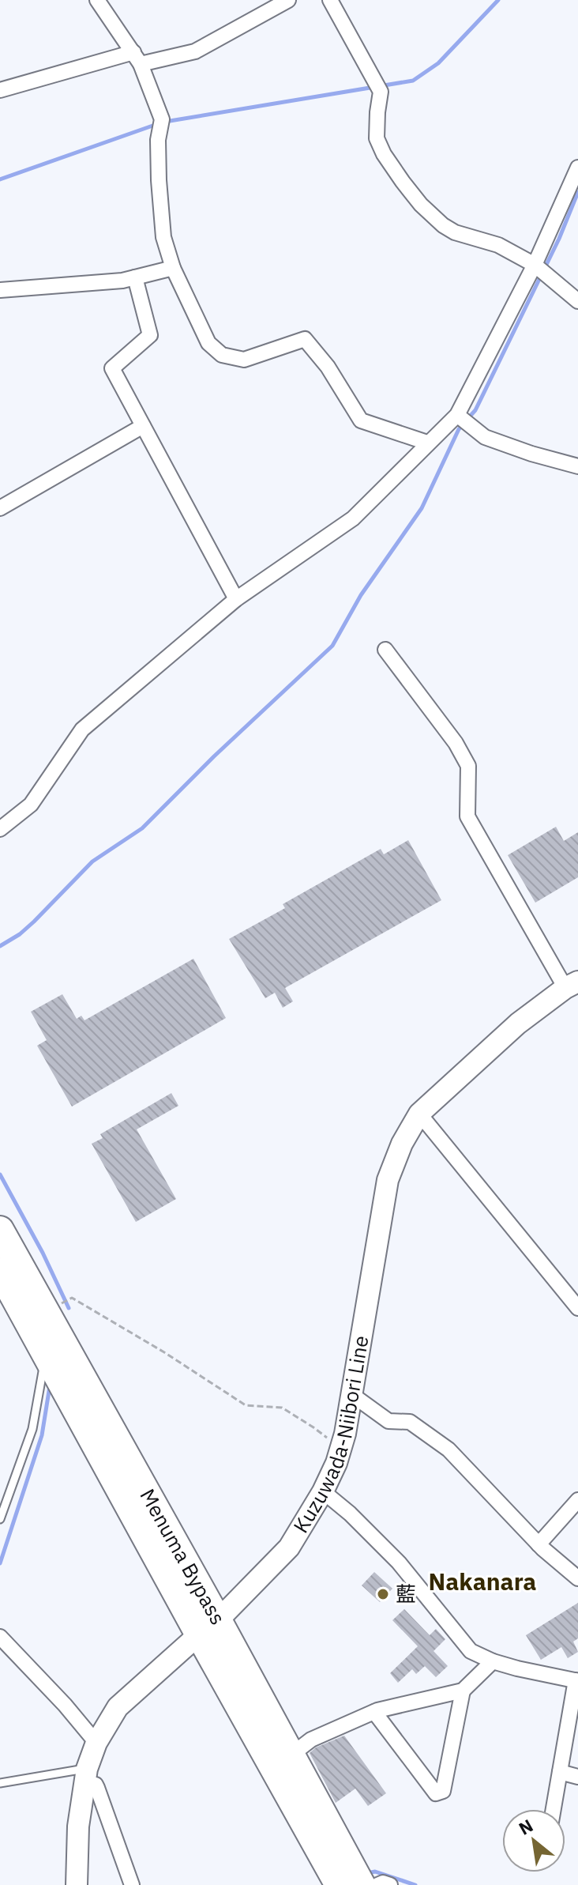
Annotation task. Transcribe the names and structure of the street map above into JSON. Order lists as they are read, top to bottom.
{
  "streets": {
    "highway": ["Menuma Bypass"],
    "main road": ["Kuzuwada-Niibori Line"]
  },
  "crossings": [
    ["Kuzuwada-Niibori Line", "Menuma Bypass"]
  ],
  "districts": ["Nakanara"],
  "places": ["藍"],
  "north": "top left"
}
